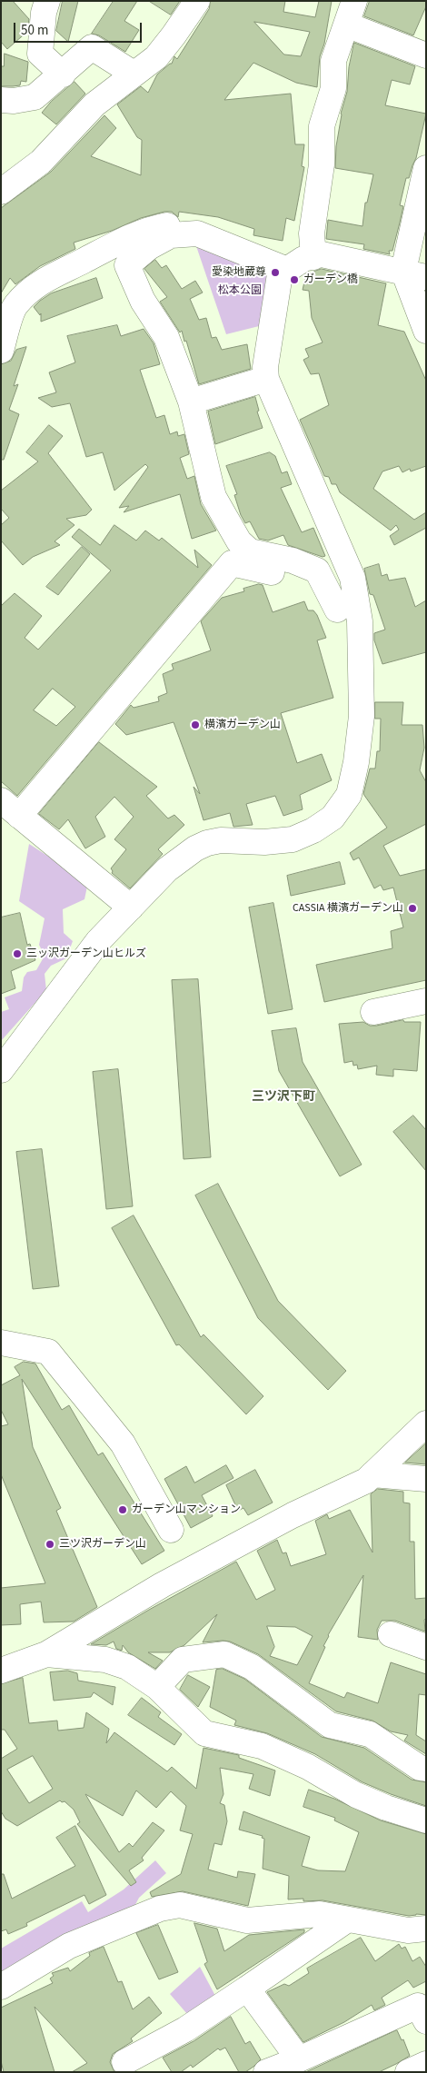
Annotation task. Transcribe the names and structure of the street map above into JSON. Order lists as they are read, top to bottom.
{
  "districts": ["三ツ沢下町"],
  "parks": ["松本公園"],
  "places": [
    "愛染地蔵尊",
    "ガーデン橋",
    "横濱ガーデン山",
    "CASSIA 横濱ガーデン山",
    "三ッ沢ガーデン山ヒルズ",
    "ガーデン山マンション",
    "三ツ沢ガーデン山"
  ],
  "scale_bar": "50 m"
}
